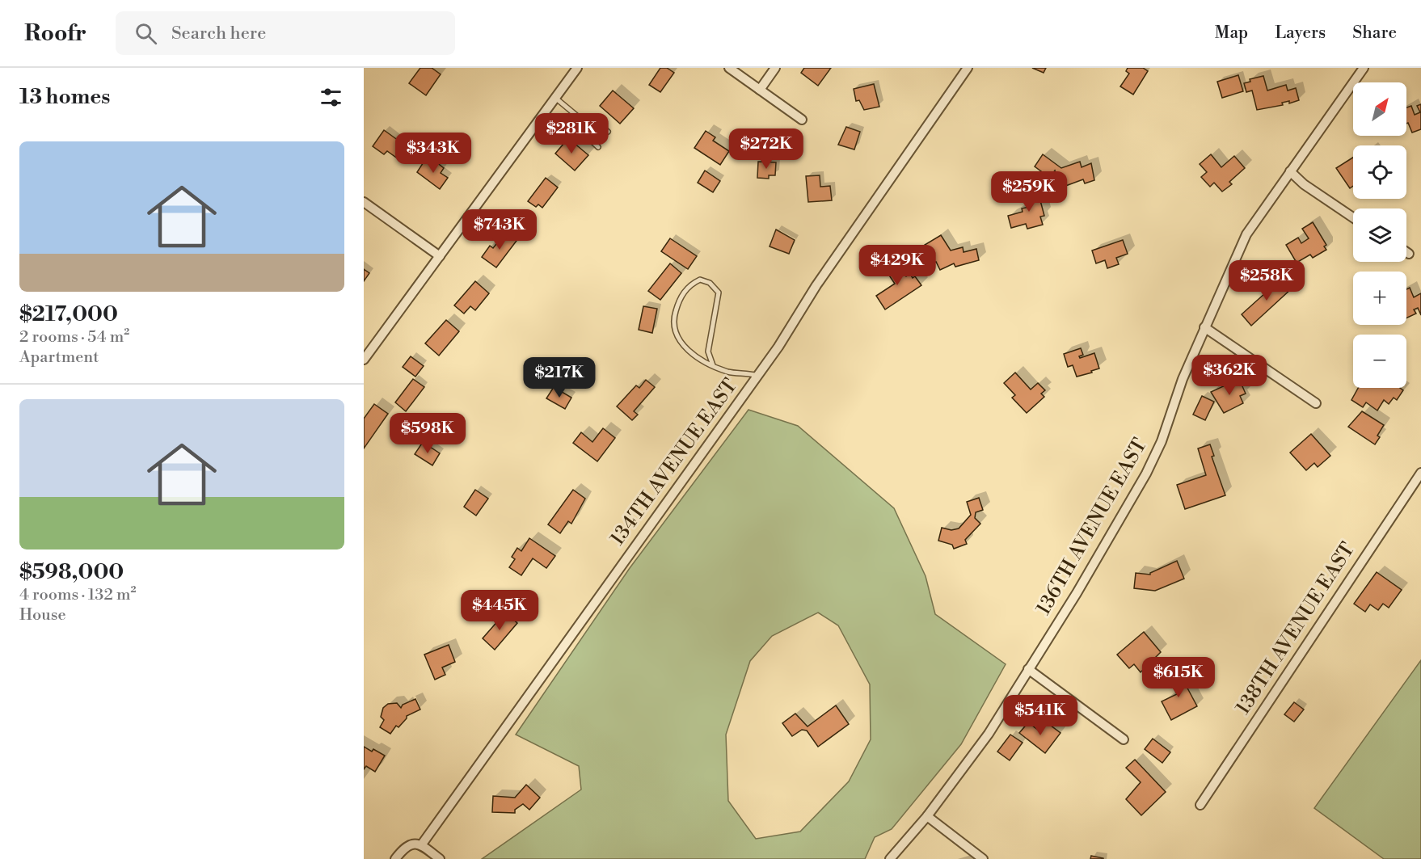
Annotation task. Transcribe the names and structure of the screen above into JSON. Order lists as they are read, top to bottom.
{
  "streets": {
    "street": ["134TH AVENUE EAST", "136TH AVENUE EAST", "138TH AVENUE EAST"]
  },
  "north": "top right",
  "page": {
    "header": "Roofr",
    "search": "Search here",
    "nav": ["Map", "Layers", "Share"],
    "heading": "13 homes",
    "map_buttons": ["+", "−"],
    "price": [
      "$281K",
      "$272K",
      "$343K",
      "$259K",
      "$743K",
      "$429K",
      "$258K",
      "$362K",
      "$217K",
      "$598K",
      "$445K",
      "$615K",
      "$541K"
    ],
    "list": [
      {
        "name": "$217,000",
        "note": "2 rooms · 54 m² · Apartment"
      },
      {
        "name": "$598,000",
        "note": "4 rooms · 132 m² · House"
      }
    ]
  }
}
